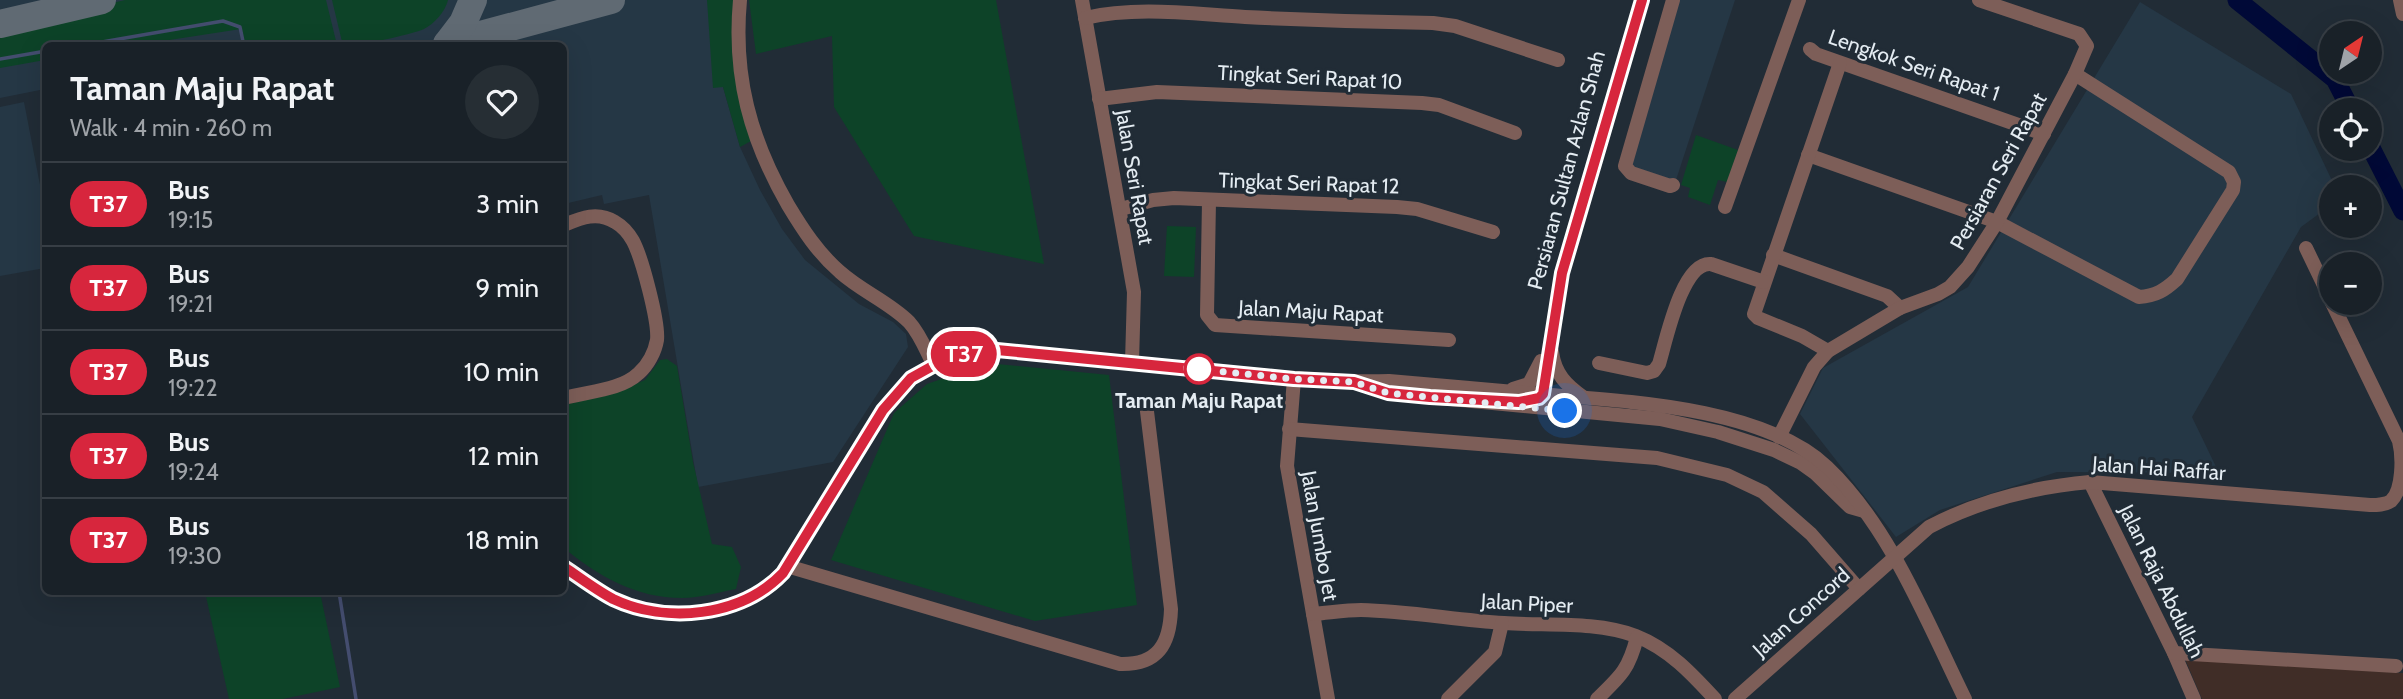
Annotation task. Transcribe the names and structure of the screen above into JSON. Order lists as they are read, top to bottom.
{
  "streets": {
    "street": [
      "Lengkok Seri Rapat 1",
      "Tingkat Seri Rapat 10",
      "Persiaran Sultan Azlan Shah",
      "Persiaran Seri Rapat",
      "Jalan Seri Rapat",
      "Tingkat Seri Rapat 12",
      "Jalan Maju Rapat",
      "Jalan Hai Raffar",
      "Jalan Jumbo Jet",
      "Jalan Raja Abdullah",
      "Jalan Piper",
      "Jalan Concord"
    ]
  },
  "crossings": [
    ["Lengkok Seri Rapat 1", "Persiaran Seri Rapat"],
    ["Tingkat Seri Rapat 10", "Jalan Seri Rapat"],
    ["Jalan Seri Rapat", "Tingkat Seri Rapat 12"],
    ["Tingkat Seri Rapat 12", "Jalan Maju Rapat"],
    ["Jalan Hai Raffar", "Jalan Raja Abdullah"],
    ["Jalan Hai Raffar", "Jalan Concord"],
    ["Jalan Jumbo Jet", "Jalan Piper"]
  ],
  "places": ["Taman Maju Rapat"],
  "lines": ["bus line T37"],
  "north": "top right",
  "page": {
    "on_map": "T37",
    "map_buttons": ["+", "−"],
    "heading": ["Taman Maju Rapat", "Walk · 4 min · 260 m"],
    "list": [
      {
        "mark": "T37",
        "name": "Bus",
        "note": "19:15",
        "value": "3 min"
      },
      {
        "mark": "T37",
        "name": "Bus",
        "note": "19:21",
        "value": "9 min"
      },
      {
        "mark": "T37",
        "name": "Bus",
        "note": "19:22",
        "value": "10 min"
      },
      {
        "mark": "T37",
        "name": "Bus",
        "note": "19:24",
        "value": "12 min"
      },
      {
        "mark": "T37",
        "name": "Bus",
        "note": "19:30",
        "value": "18 min"
      }
    ]
  }
}
